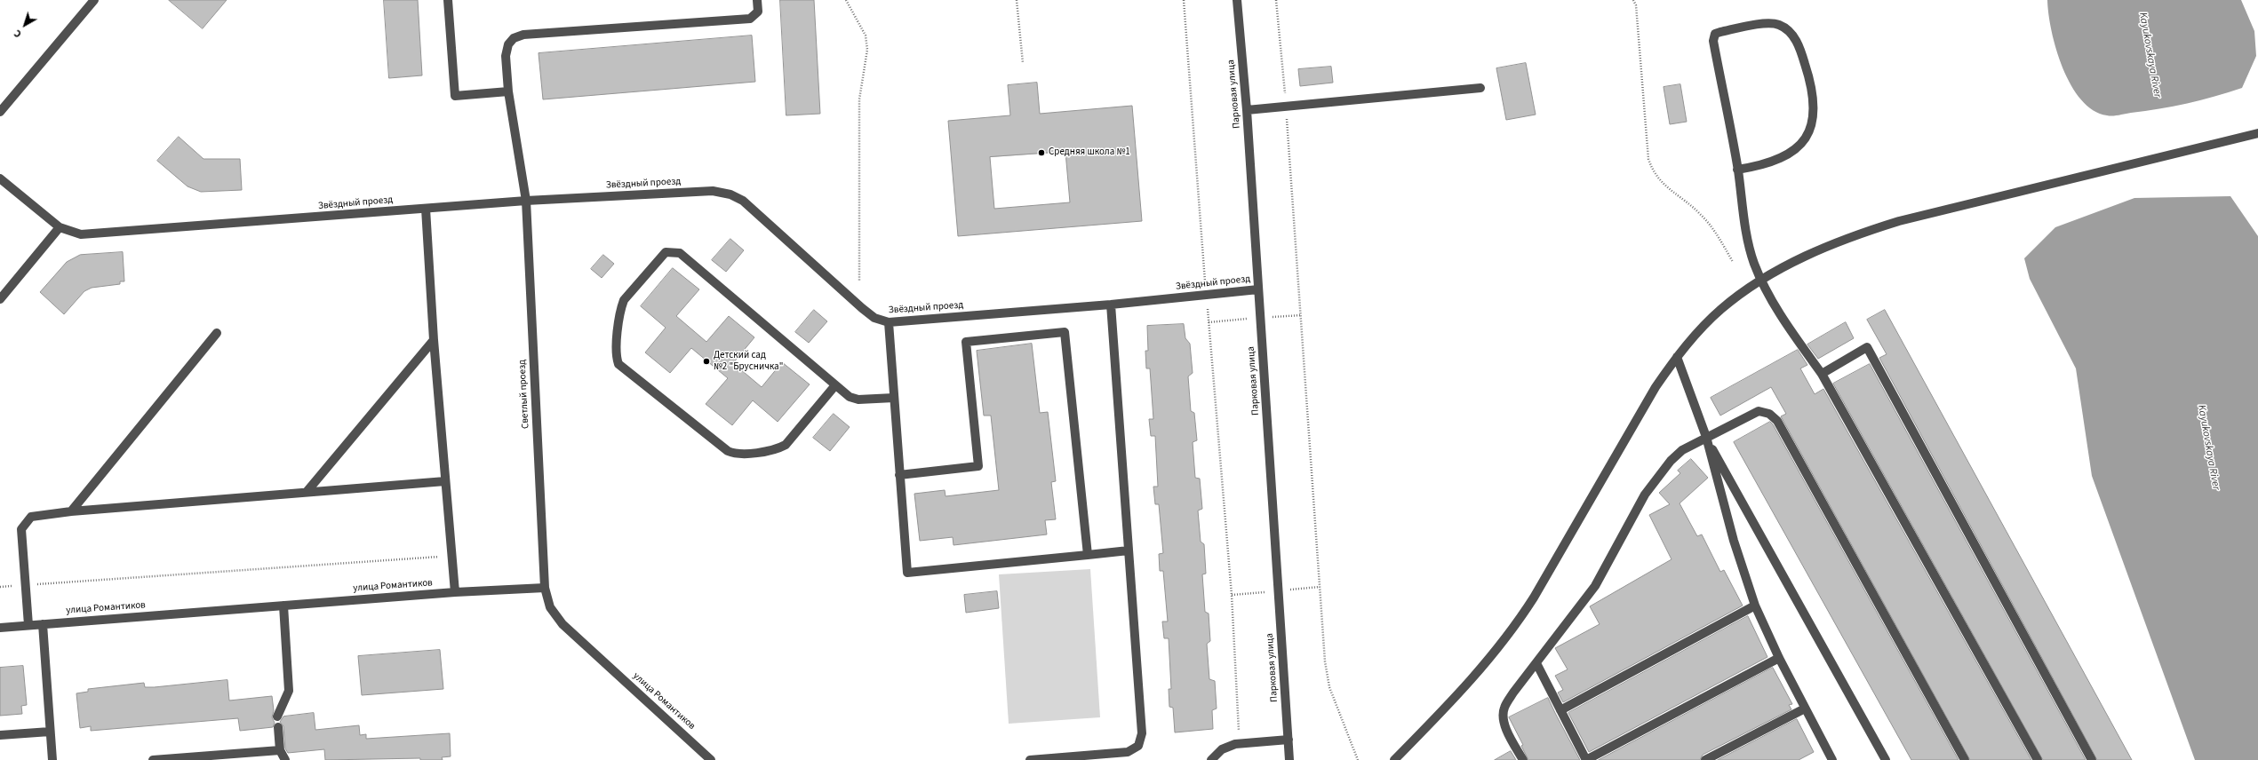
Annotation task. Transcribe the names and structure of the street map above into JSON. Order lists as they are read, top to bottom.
{
  "streets": {
    "street": [
      "Парковая улица",
      "Звёздный проезд",
      "Светлый проезд",
      "улица Романтиков"
    ]
  },
  "crossings": [
    ["Парковая улица", "Звёздный проезд"],
    ["Звёздный проезд", "Светлый проезд"],
    ["Светлый проезд", "улица Романтиков"]
  ],
  "water": ["Kayukovskaya River"],
  "places": ["Средняя школа №1", "Детский сад №2 \"Брусничка\""],
  "north": "bottom left"
}
